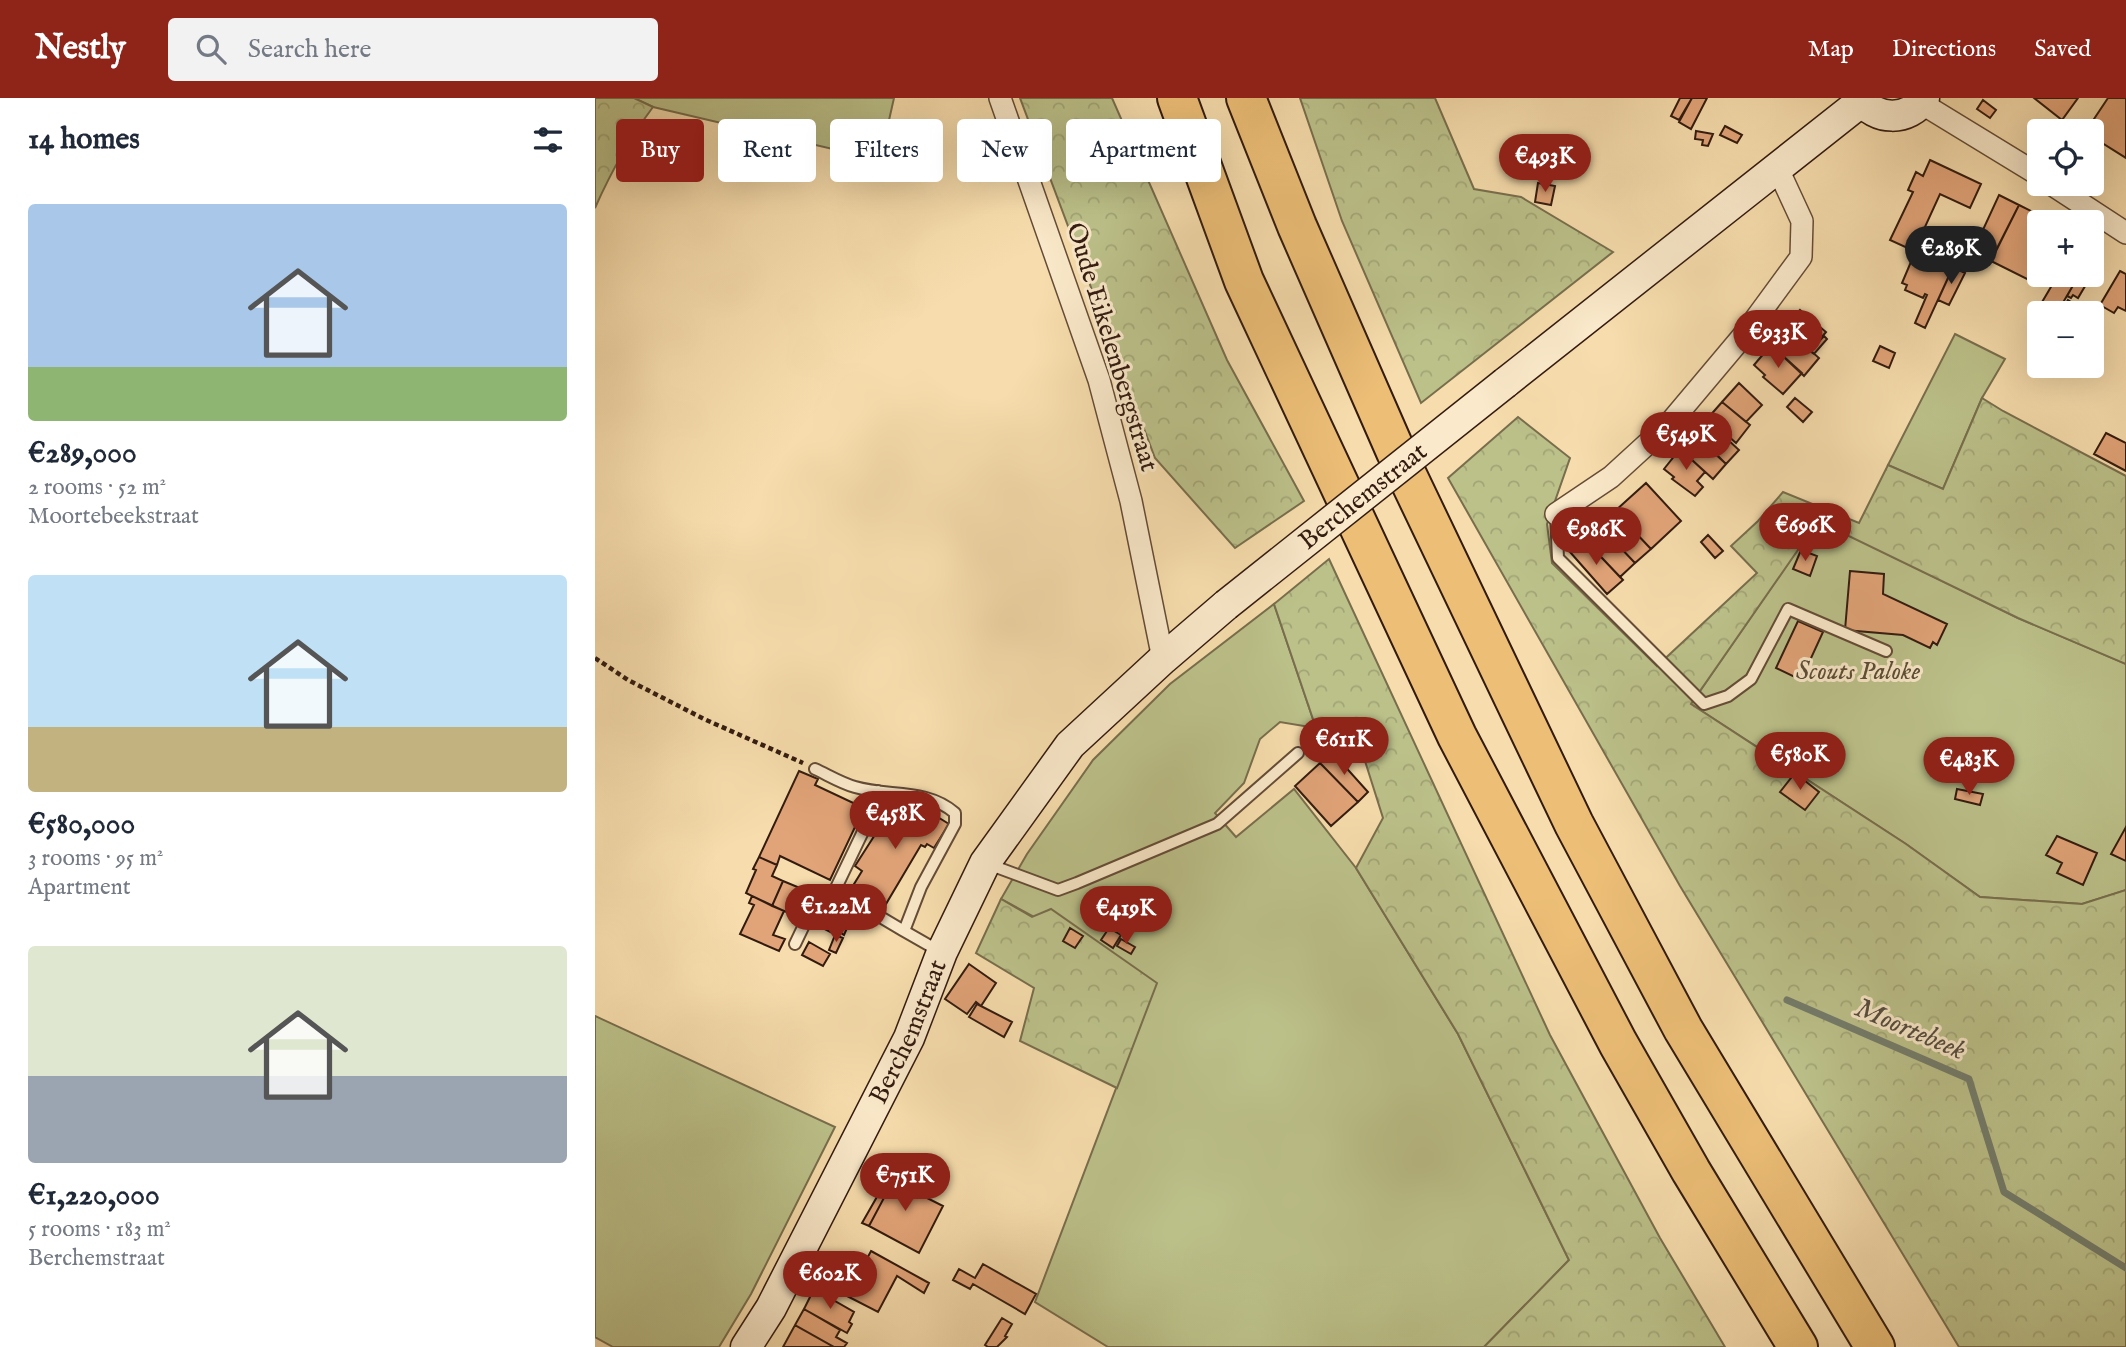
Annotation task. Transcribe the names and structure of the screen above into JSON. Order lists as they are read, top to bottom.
{
  "streets": {
    "street": ["Oude Eikelenbergstraat", "Berchemstraat"]
  },
  "crossings": [
    ["Oude Eikelenbergstraat", "Berchemstraat"]
  ],
  "water": ["Moortebeek"],
  "parks": ["Scouts Paloke"],
  "page": {
    "header": "Nestly",
    "search": "Search here",
    "nav": ["Map", "Directions", "Saved"],
    "heading": "14 homes",
    "map_buttons": ["+", "−"],
    "chip": [
      "Buy",
      "Rent",
      "Filters",
      "New",
      "Apartment"
    ],
    "price": [
      "€493K",
      "€289K",
      "€933K",
      "€549K",
      "€696K",
      "€986K",
      "€611K",
      "€580K",
      "€483K",
      "€458K",
      "€1.22M",
      "€419K",
      "€751K",
      "€602K"
    ],
    "list": [
      {
        "name": "€289,000",
        "note": "2 rooms · 52 m² · Moortebeekstraat"
      },
      {
        "name": "€580,000",
        "note": "3 rooms · 95 m² · Apartment"
      },
      {
        "name": "€1,220,000",
        "note": "5 rooms · 183 m² · Berchemstraat"
      }
    ]
  }
}
